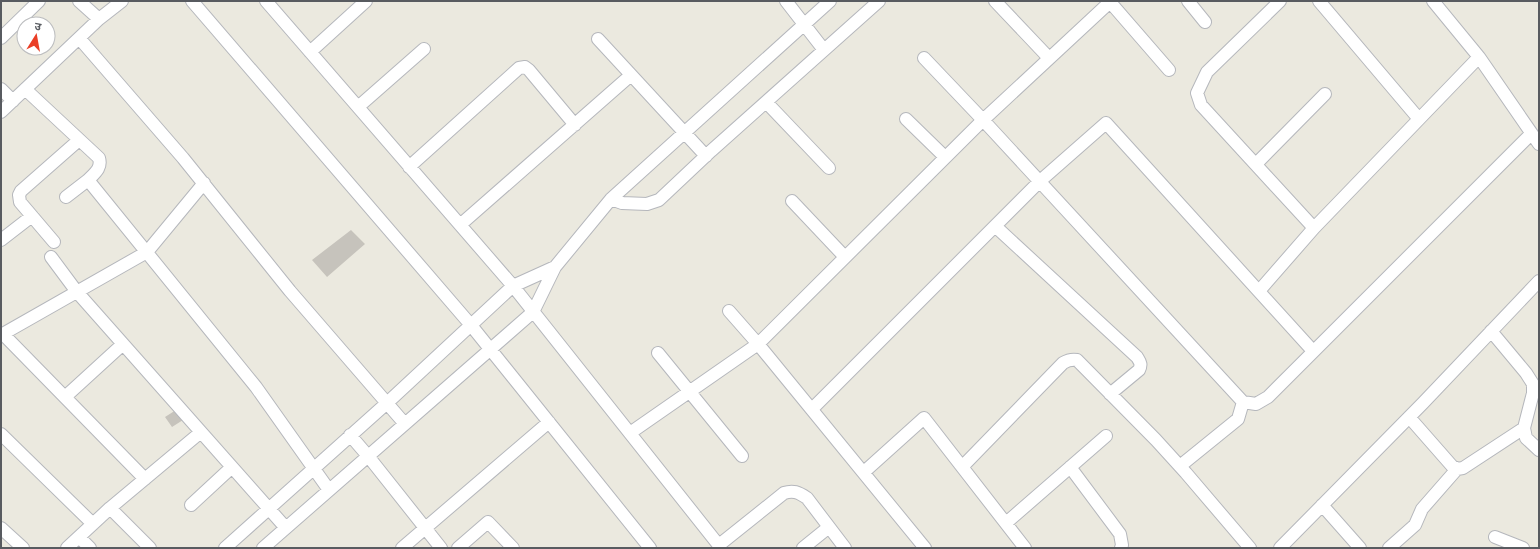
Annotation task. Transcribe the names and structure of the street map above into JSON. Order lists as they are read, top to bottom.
{
  "north": "top"
}
